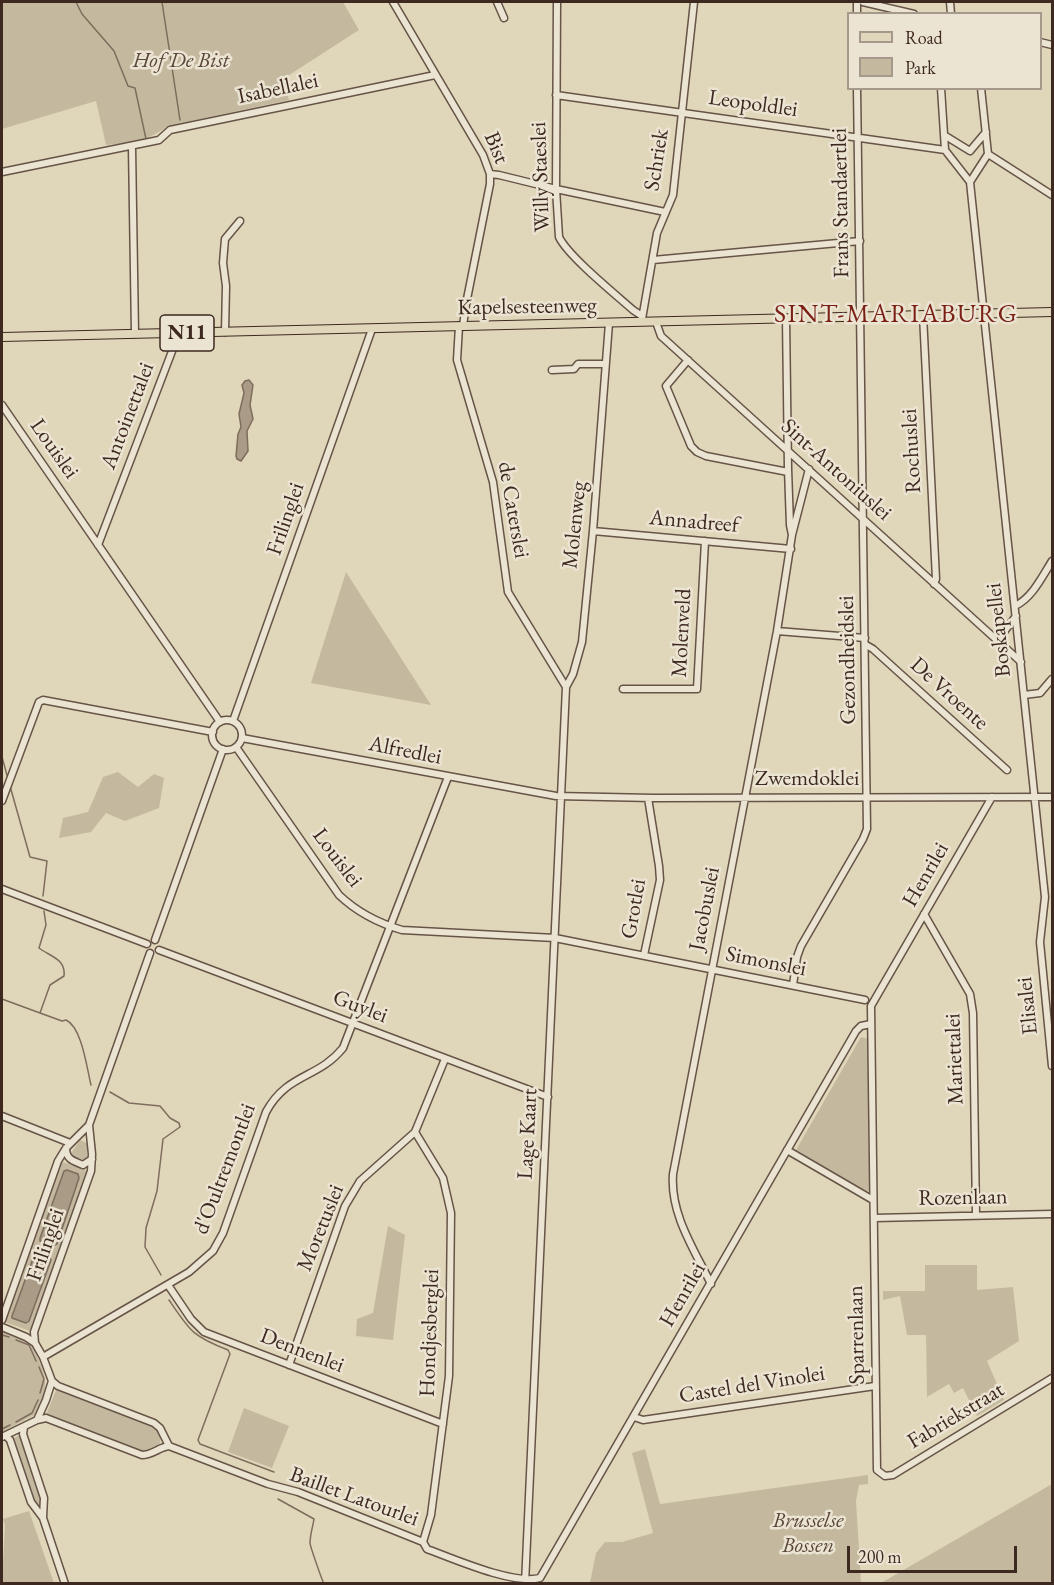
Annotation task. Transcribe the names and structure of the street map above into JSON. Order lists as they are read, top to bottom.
{
  "streets": {
    "main road": ["Kapelsesteenweg", "N11"],
    "street": [
      "Isabellalei",
      "Leopoldlei",
      "Bist",
      "Schriek",
      "Willy Staeslei",
      "Frans Standaertlei",
      "Antoinettalei",
      "Louislei",
      "Rochuslei",
      "Sint-Antoniuslei",
      "de Caterslei",
      "Frilinglei",
      "Annadreef",
      "Molenweg",
      "Boskapellei",
      "Molenveld",
      "Gezondheidslei",
      "De Vroente",
      "Alfredlei",
      "Zwemdoklei",
      "Henrilei",
      "Grotlei",
      "Jacobuslei",
      "Simonslei",
      "Elisalei",
      "Guylei",
      "Mariettalei",
      "Lage Kaart",
      "d'Oultremontlei",
      "Rozenlaan",
      "Moretuslei",
      "Hondjesberglei",
      "Sparrenlaan",
      "Dennenlei",
      "Castel del Vinolei",
      "Fabriekstraat",
      "Baillet Latourlei"
    ]
  },
  "crossings": [
    ["Isabellalei", "Bist"],
    ["Leopoldlei", "Schriek"],
    ["Leopoldlei", "Willy Staeslei"],
    ["Leopoldlei", "Frans Standaertlei"],
    ["Bist", "Kapelsesteenweg"],
    ["Bist", "de Caterslei"],
    ["Schriek", "Willy Staeslei"],
    ["Schriek", "Kapelsesteenweg"],
    ["Willy Staeslei", "Kapelsesteenweg"],
    ["Frans Standaertlei", "Kapelsesteenweg"],
    ["Frans Standaertlei", "Gezondheidslei"],
    ["Kapelsesteenweg", "Antoinettalei"],
    ["Kapelsesteenweg", "Rochuslei"],
    ["Kapelsesteenweg", "Sint-Antoniuslei"],
    ["Kapelsesteenweg", "de Caterslei"],
    ["Kapelsesteenweg", "Frilinglei"],
    ["Kapelsesteenweg", "Molenweg"],
    ["Kapelsesteenweg", "Boskapellei"],
    ["Kapelsesteenweg", "Gezondheidslei"],
    ["Kapelsesteenweg", "Jacobuslei"],
    ["Antoinettalei", "Louislei"],
    ["Louislei", "Frilinglei"],
    ["Louislei", "Alfredlei"],
    ["Louislei", "Simonslei"],
    ["Louislei", "Lage Kaart"],
    ["Louislei", "d'Oultremontlei"],
    ["Rochuslei", "Sint-Antoniuslei"],
    ["Sint-Antoniuslei", "Boskapellei"],
    ["Sint-Antoniuslei", "Gezondheidslei"],
    ["Sint-Antoniuslei", "Jacobuslei"],
    ["de Caterslei", "Molenweg"],
    ["de Caterslei", "Lage Kaart"],
    ["Frilinglei", "Alfredlei"],
    ["Frilinglei", "Guylei"],
    ["Annadreef", "Molenweg"],
    ["Annadreef", "Molenveld"],
    ["Annadreef", "Jacobuslei"],
    ["Molenweg", "Lage Kaart"],
    ["Boskapellei", "Zwemdoklei"],
    ["Boskapellei", "Elisalei"],
    ["Gezondheidslei", "De Vroente"],
    ["Gezondheidslei", "Zwemdoklei"],
    ["Gezondheidslei", "Simonslei"],
    ["Alfredlei", "Zwemdoklei"],
    ["Alfredlei", "Lage Kaart"],
    ["Alfredlei", "d'Oultremontlei"],
    ["Zwemdoklei", "Henrilei"],
    ["Zwemdoklei", "Grotlei"],
    ["Zwemdoklei", "Jacobuslei"],
    ["Zwemdoklei", "Lage Kaart"],
    ["Henrilei", "Jacobuslei"],
    ["Henrilei", "Mariettalei"],
    ["Henrilei", "Lage Kaart"],
    ["Henrilei", "Sparrenlaan"],
    ["Henrilei", "Castel del Vinolei"],
    ["Henrilei", "Baillet Latourlei"],
    ["Grotlei", "Simonslei"],
    ["Jacobuslei", "Simonslei"],
    ["Simonslei", "Lage Kaart"],
    ["Guylei", "Lage Kaart"],
    ["Guylei", "d'Oultremontlei"],
    ["Guylei", "Moretuslei"],
    ["Mariettalei", "Rozenlaan"],
    ["Lage Kaart", "Baillet Latourlei"],
    ["d'Oultremontlei", "Dennenlei"],
    ["Rozenlaan", "Sparrenlaan"],
    ["Moretuslei", "Hondjesberglei"],
    ["Moretuslei", "Dennenlei"],
    ["Hondjesberglei", "Dennenlei"],
    ["Hondjesberglei", "Baillet Latourlei"],
    ["Sparrenlaan", "Castel del Vinolei"],
    ["Sparrenlaan", "Fabriekstraat"]
  ],
  "districts": ["SINT-MARIABURG"],
  "parks": ["Hof De Bist", "Brusselse Bossen"],
  "legend": ["Road", "Park"],
  "scale_bar": "200 m"
}
